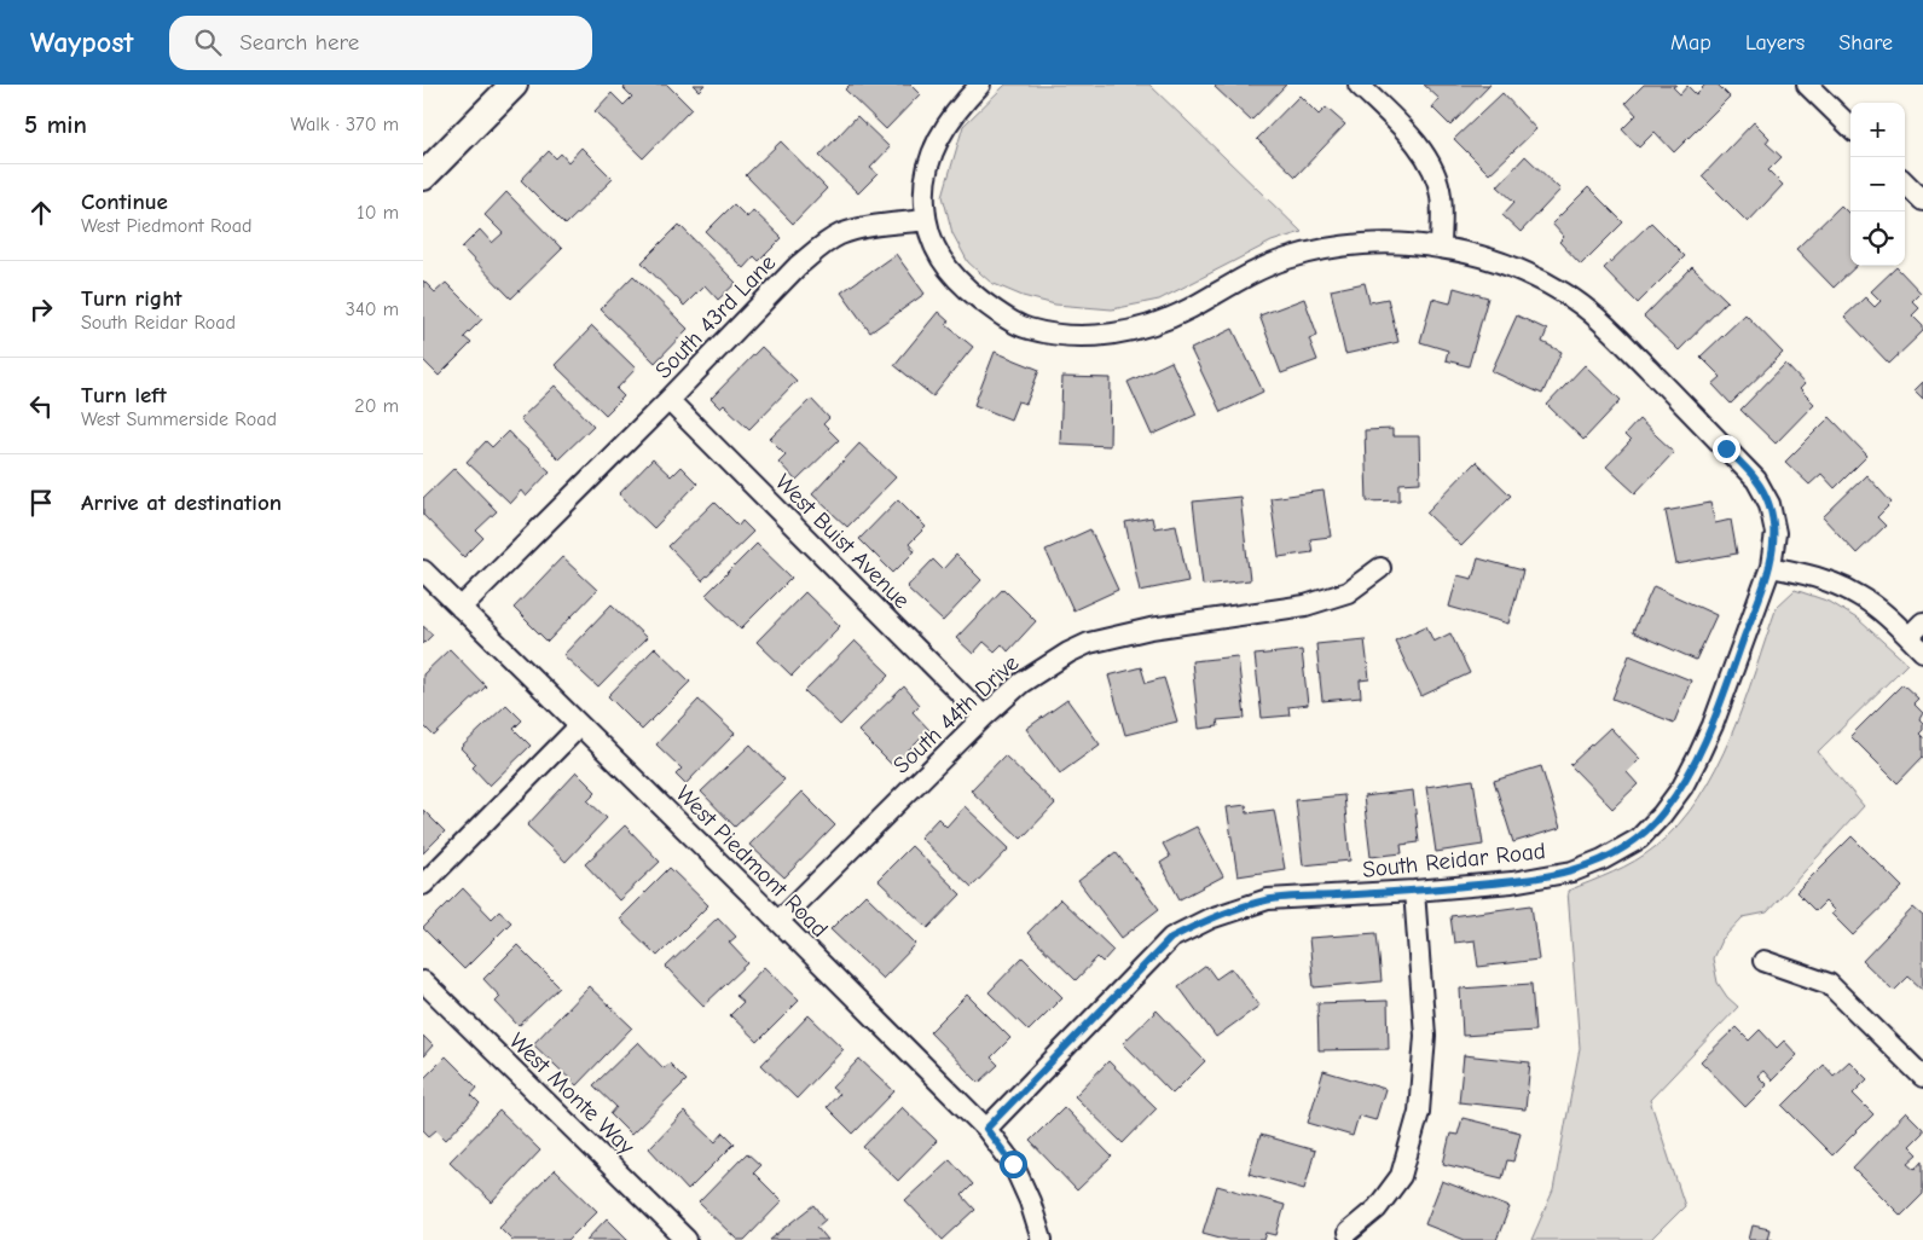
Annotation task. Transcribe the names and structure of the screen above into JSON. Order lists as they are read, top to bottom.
{
  "streets": {
    "street": [
      "South 43rd Lane",
      "West Buist Avenue",
      "South 44th Drive",
      "South Reidar Road",
      "West Piedmont Road",
      "West Monte Way"
    ]
  },
  "crossings": [
    ["South 43rd Lane", "West Buist Avenue"],
    ["South 43rd Lane", "South Reidar Road"],
    ["South 43rd Lane", "West Piedmont Road"],
    ["West Buist Avenue", "South 44th Drive"],
    ["South 44th Drive", "West Piedmont Road"],
    ["South Reidar Road", "West Piedmont Road"]
  ],
  "page": {
    "header": "Waypost",
    "search": "Search here",
    "nav": ["Map", "Layers", "Share"],
    "heading": ["5 min", "Walk · 370 m"],
    "map_buttons": ["+", "−"],
    "list": [
      ["Continue", "West Piedmont Road", "10 m"],
      ["Turn right", "South Reidar Road", "340 m"],
      ["Turn left", "West Summerside Road", "20 m"],
      "Arrive at destination"
    ]
  }
}
